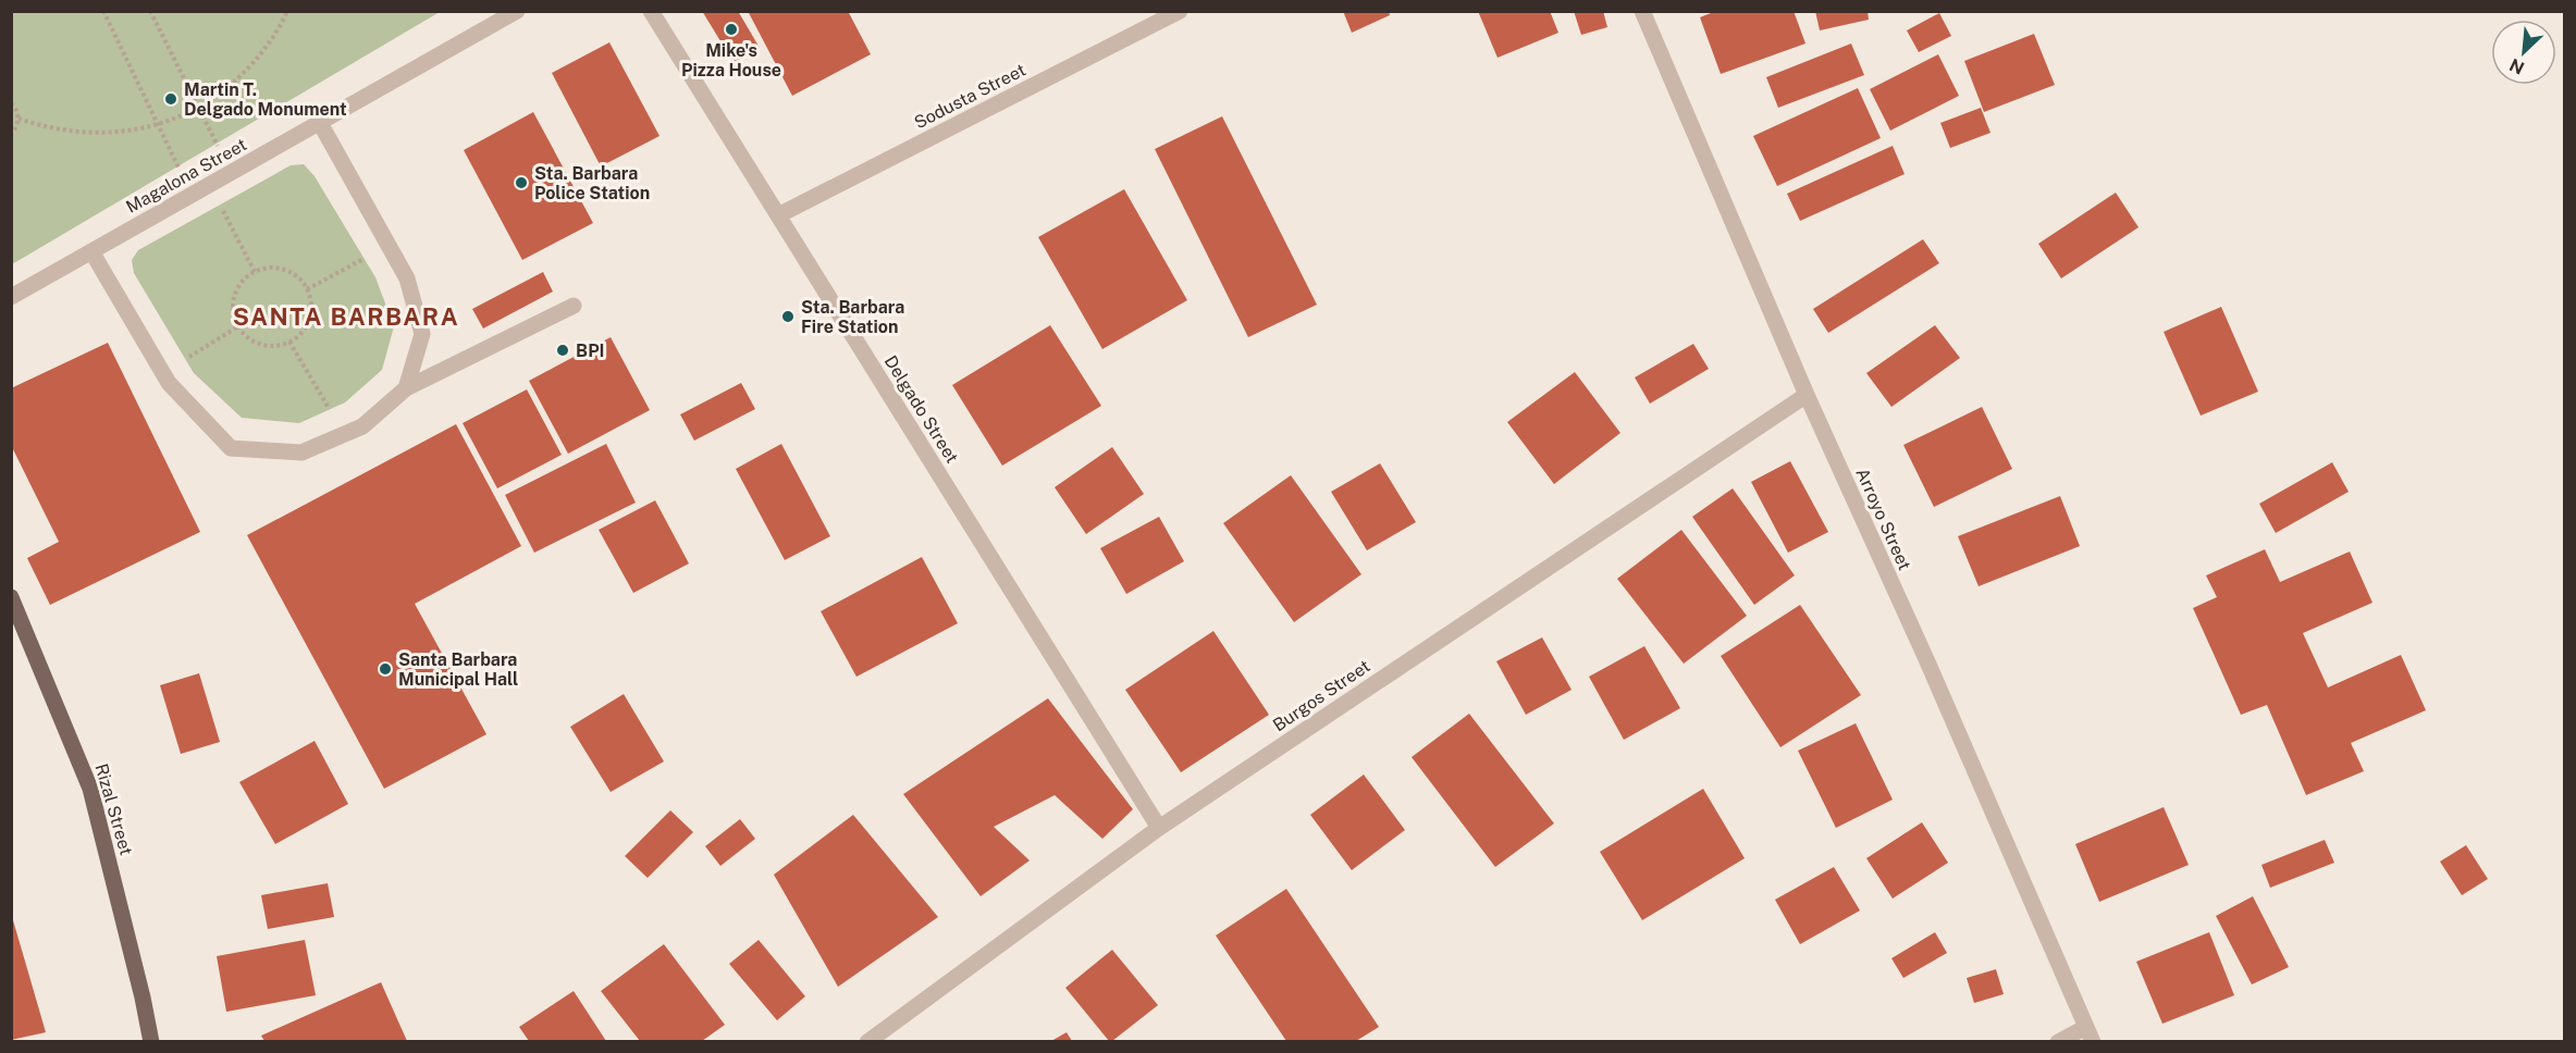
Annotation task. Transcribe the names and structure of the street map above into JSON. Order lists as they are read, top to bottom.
{
  "streets": {
    "main road": ["Rizal Street"],
    "street": [
      "Sodusta Street",
      "Magalona Street",
      "Delgado Street",
      "Arroyo Street",
      "Burgos Street"
    ]
  },
  "crossings": [
    ["Sodusta Street", "Delgado Street"],
    ["Delgado Street", "Burgos Street"],
    ["Arroyo Street", "Burgos Street"]
  ],
  "districts": ["SANTA BARBARA"],
  "places": [
    "Mike's Pizza House",
    "Martin T. Delgado Monument",
    "Sta. Barbara Police Station",
    "Sta. Barbara Fire Station",
    "BPI",
    "Santa Barbara Municipal Hall"
  ],
  "north": "bottom left"
}
